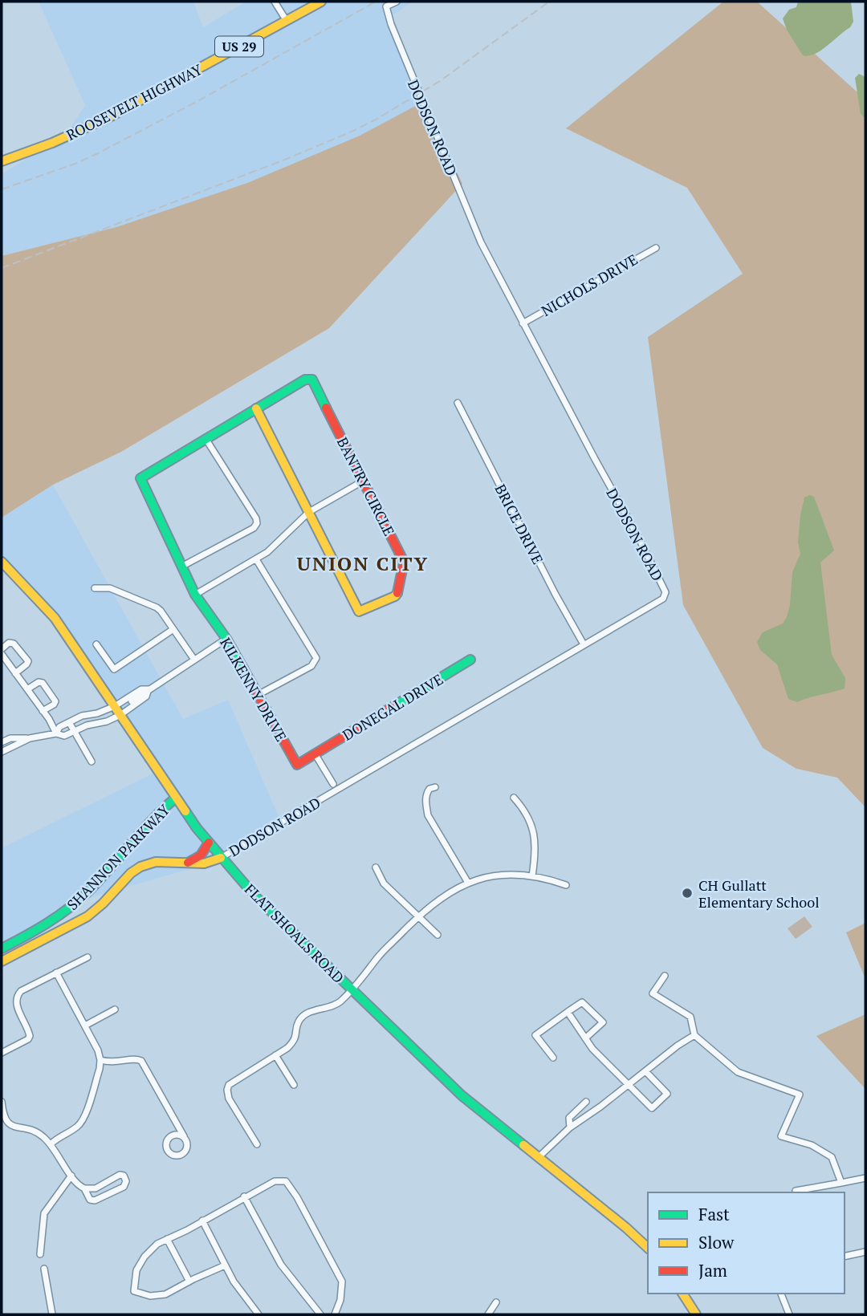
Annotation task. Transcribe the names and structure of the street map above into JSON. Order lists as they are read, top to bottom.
{
  "streets": {
    "street": [
      "US 29",
      "ROOSEVELT HIGHWAY",
      "DODSON ROAD",
      "NICHOLS DRIVE",
      "BANTRY CIRCLE",
      "BRICE DRIVE",
      "KILKENNY DRIVE",
      "DONEGAL DRIVE",
      "SHANNON PARKWAY",
      "FLAT SHOALS ROAD"
    ]
  },
  "crossings": [
    ["DODSON ROAD", "NICHOLS DRIVE"],
    ["DODSON ROAD", "BRICE DRIVE"],
    ["DODSON ROAD", "SHANNON PARKWAY"],
    ["DODSON ROAD", "FLAT SHOALS ROAD"],
    ["KILKENNY DRIVE", "DONEGAL DRIVE"],
    ["SHANNON PARKWAY", "FLAT SHOALS ROAD"]
  ],
  "districts": ["UNION CITY"],
  "places": ["CH Gullatt Elementary School"],
  "legend": ["Fast", "Slow", "Jam"]
}
